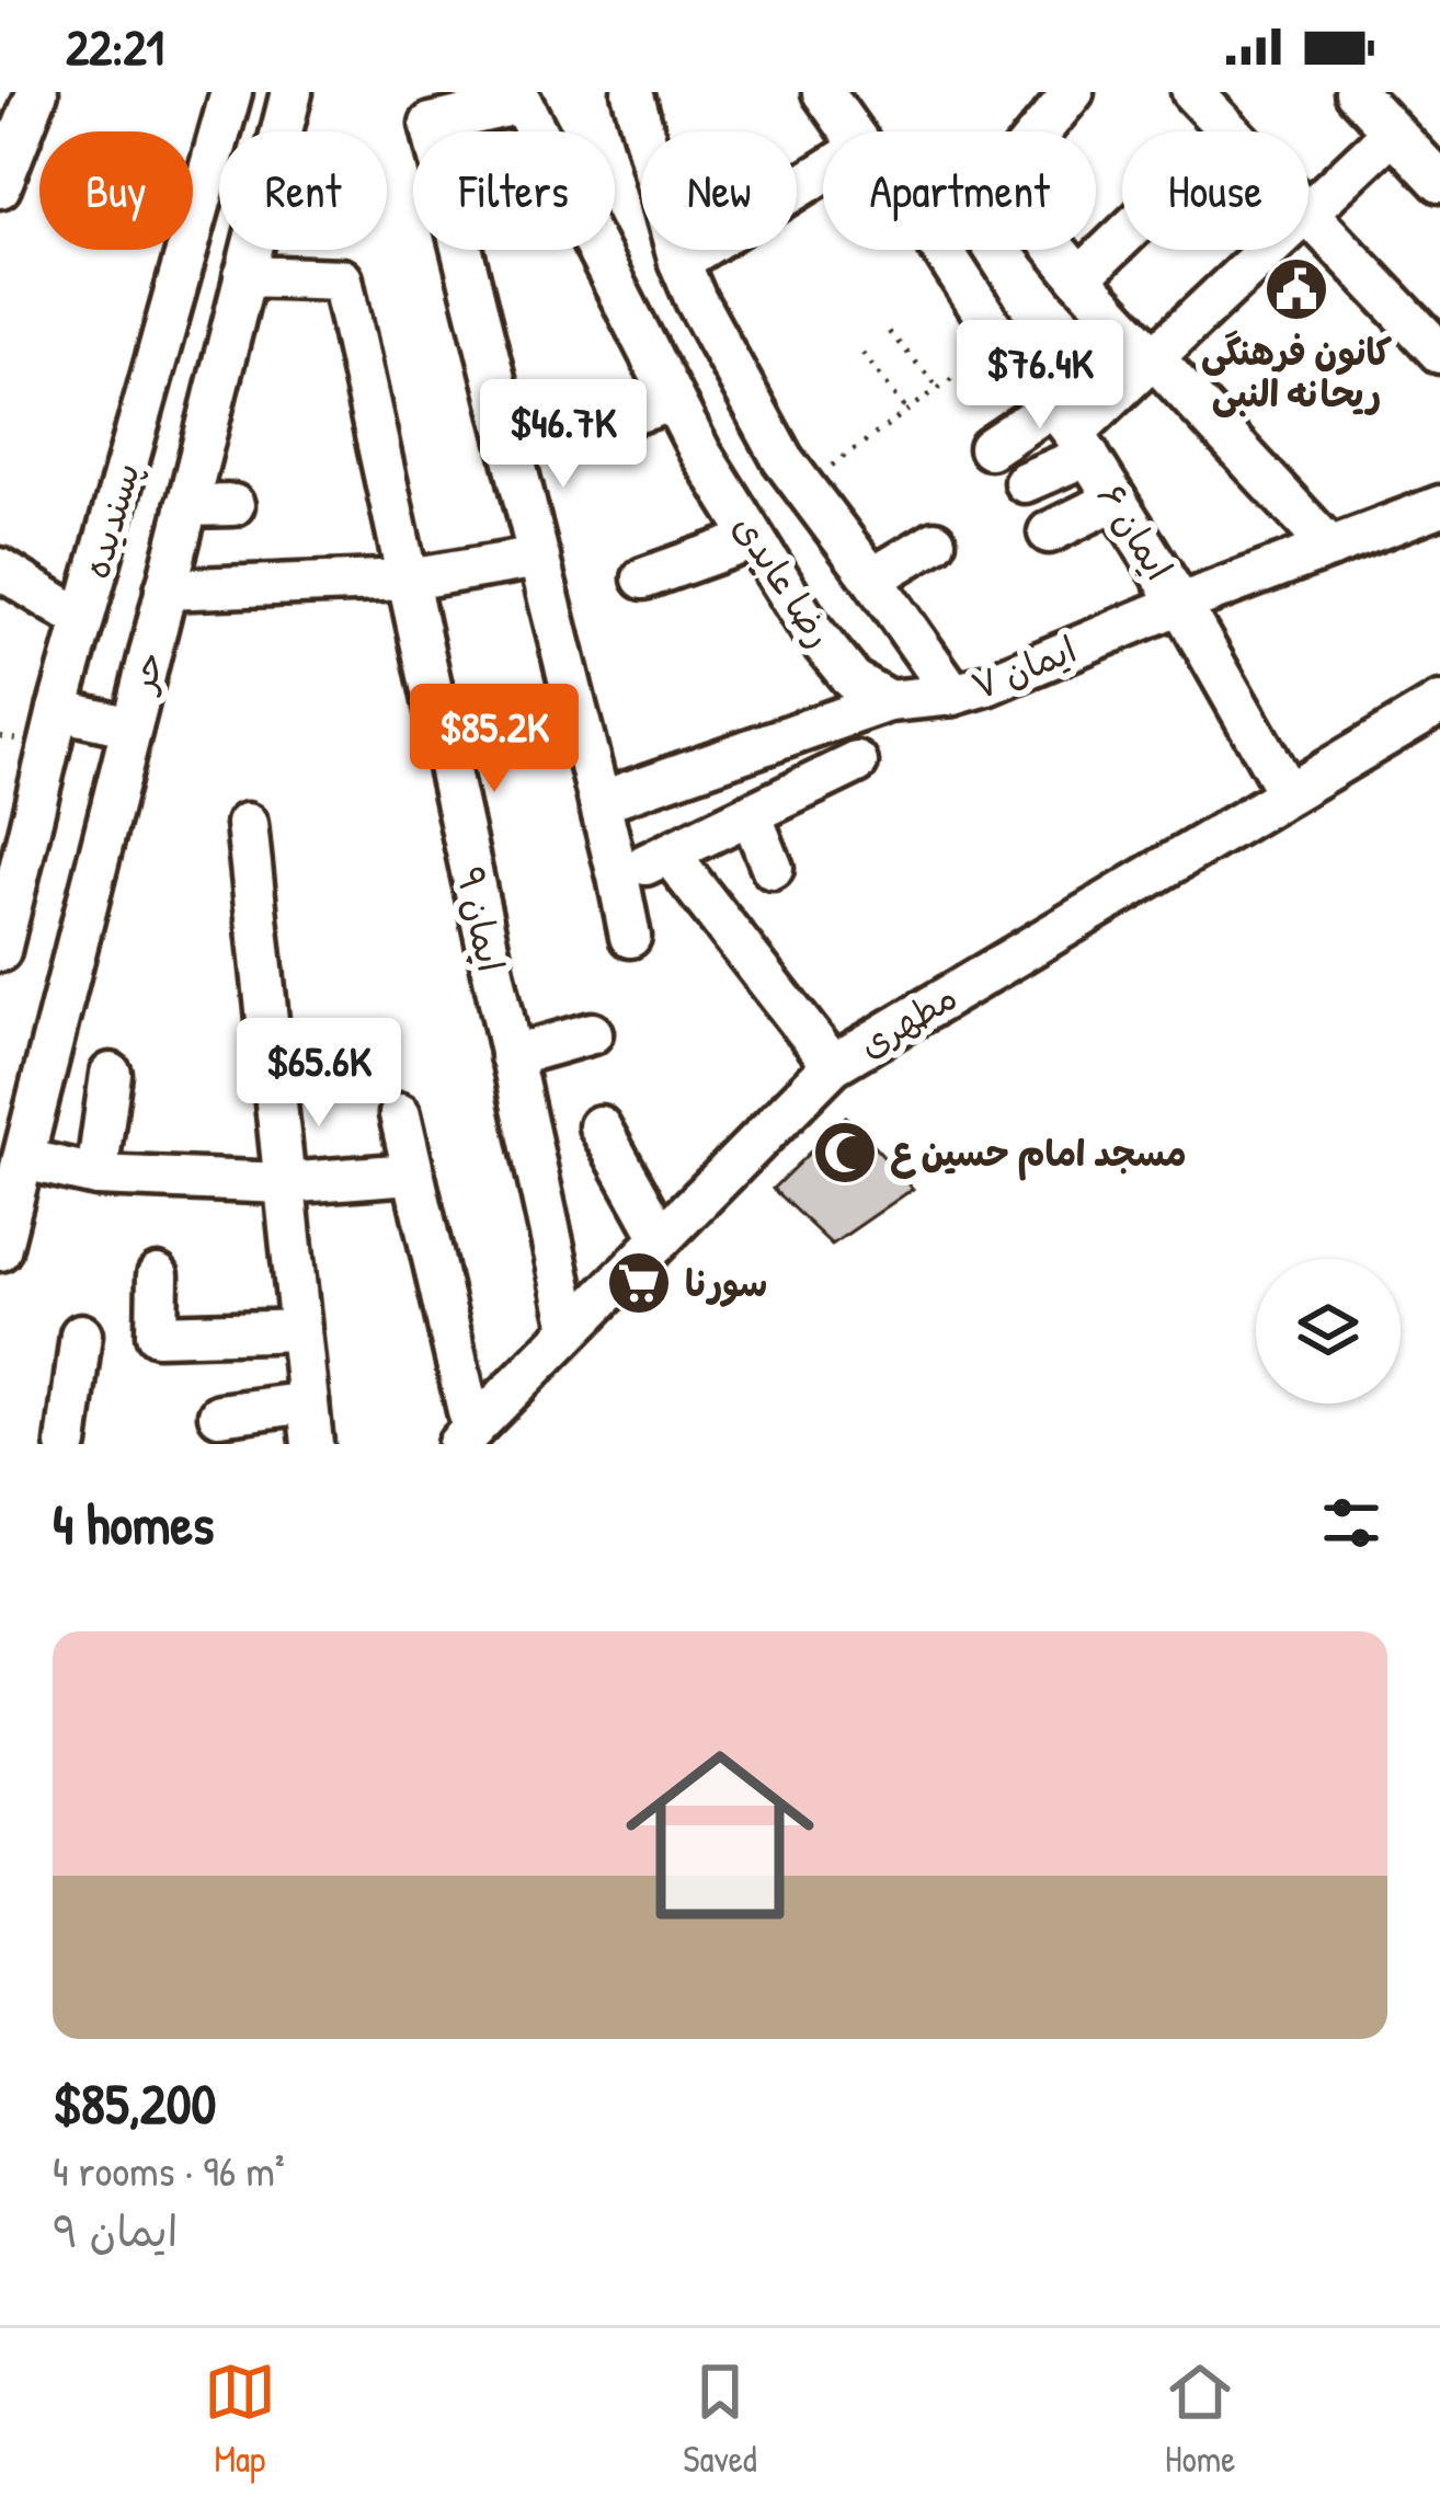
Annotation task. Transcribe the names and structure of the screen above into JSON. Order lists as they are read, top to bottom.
{
  "streets": {
    "street": [
      "پسندیده",
      "ایمان ۶",
      "رضا عابدی",
      "ایمان ۷",
      "حر",
      "ایمان ۹",
      "مطهری"
    ]
  },
  "crossings": [
    ["ایمان ۶", "ایمان ۷"],
    ["ایمان ۶", "مطهری"],
    ["رضا عابدی", "ایمان ۷"],
    ["حر", "ایمان ۹"],
    ["ایمان ۹", "مطهری"]
  ],
  "places": {
    "public building": ["کانون فرهنگی ریحانه النبی"],
    "mosque": ["مسجد امام حسین ع"],
    "supermarket": ["سورنا"]
  },
  "page": {
    "status": "22:21",
    "chip": [
      "Buy",
      "Rent",
      "Filters",
      "New",
      "Apartment",
      "House"
    ],
    "price": [
      "$76.4K",
      "$46.7K",
      "$85.2K",
      "$65.6K"
    ],
    "heading": "4 homes",
    "list": [
      {
        "name": "$85,200",
        "note": "4 rooms · 96 m² · ایمان ۹"
      }
    ],
    "tabs": ["Map", "Saved", "Home"]
  }
}
